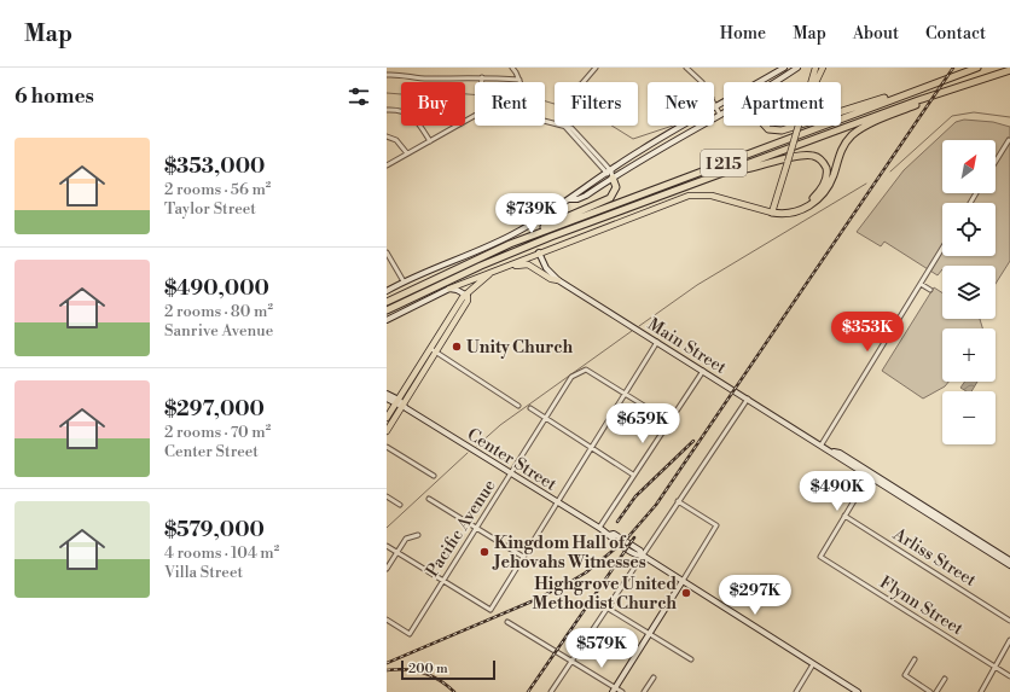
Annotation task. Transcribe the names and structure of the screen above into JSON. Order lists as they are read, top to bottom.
{
  "streets": {
    "highway": ["I 215"],
    "main road": ["Main Street", "Center Street"],
    "street": ["Pacific Avenue", "Arliss Street", "Flynn Street"]
  },
  "crossings": [
    ["Center Street", "Pacific Avenue"],
    ["Arliss Street", "Flynn Street"]
  ],
  "places": ["Unity Church", "Kingdom Hall of Jehovahs Witnesses", "Highgrove United Methodist Church"],
  "scale_bar": "200 m",
  "north": "top right",
  "page": {
    "header": "Map",
    "nav": [
      "Home",
      "Map",
      "About",
      "Contact"
    ],
    "heading": "6 homes",
    "chip": [
      "Buy",
      "Rent",
      "Filters",
      "New",
      "Apartment"
    ],
    "list": [
      {
        "name": "$353,000",
        "note": "2 rooms · 56 m² · Taylor Street"
      },
      {
        "name": "$490,000",
        "note": "2 rooms · 80 m² · Sanrive Avenue"
      },
      {
        "name": "$297,000",
        "note": "2 rooms · 70 m² · Center Street"
      },
      {
        "name": "$579,000",
        "note": "4 rooms · 104 m² · Villa Street"
      }
    ],
    "map_buttons": ["+", "−"],
    "price": [
      "$739K",
      "$353K",
      "$659K",
      "$490K",
      "$297K",
      "$579K"
    ],
    "scale": "200 m"
  }
}
